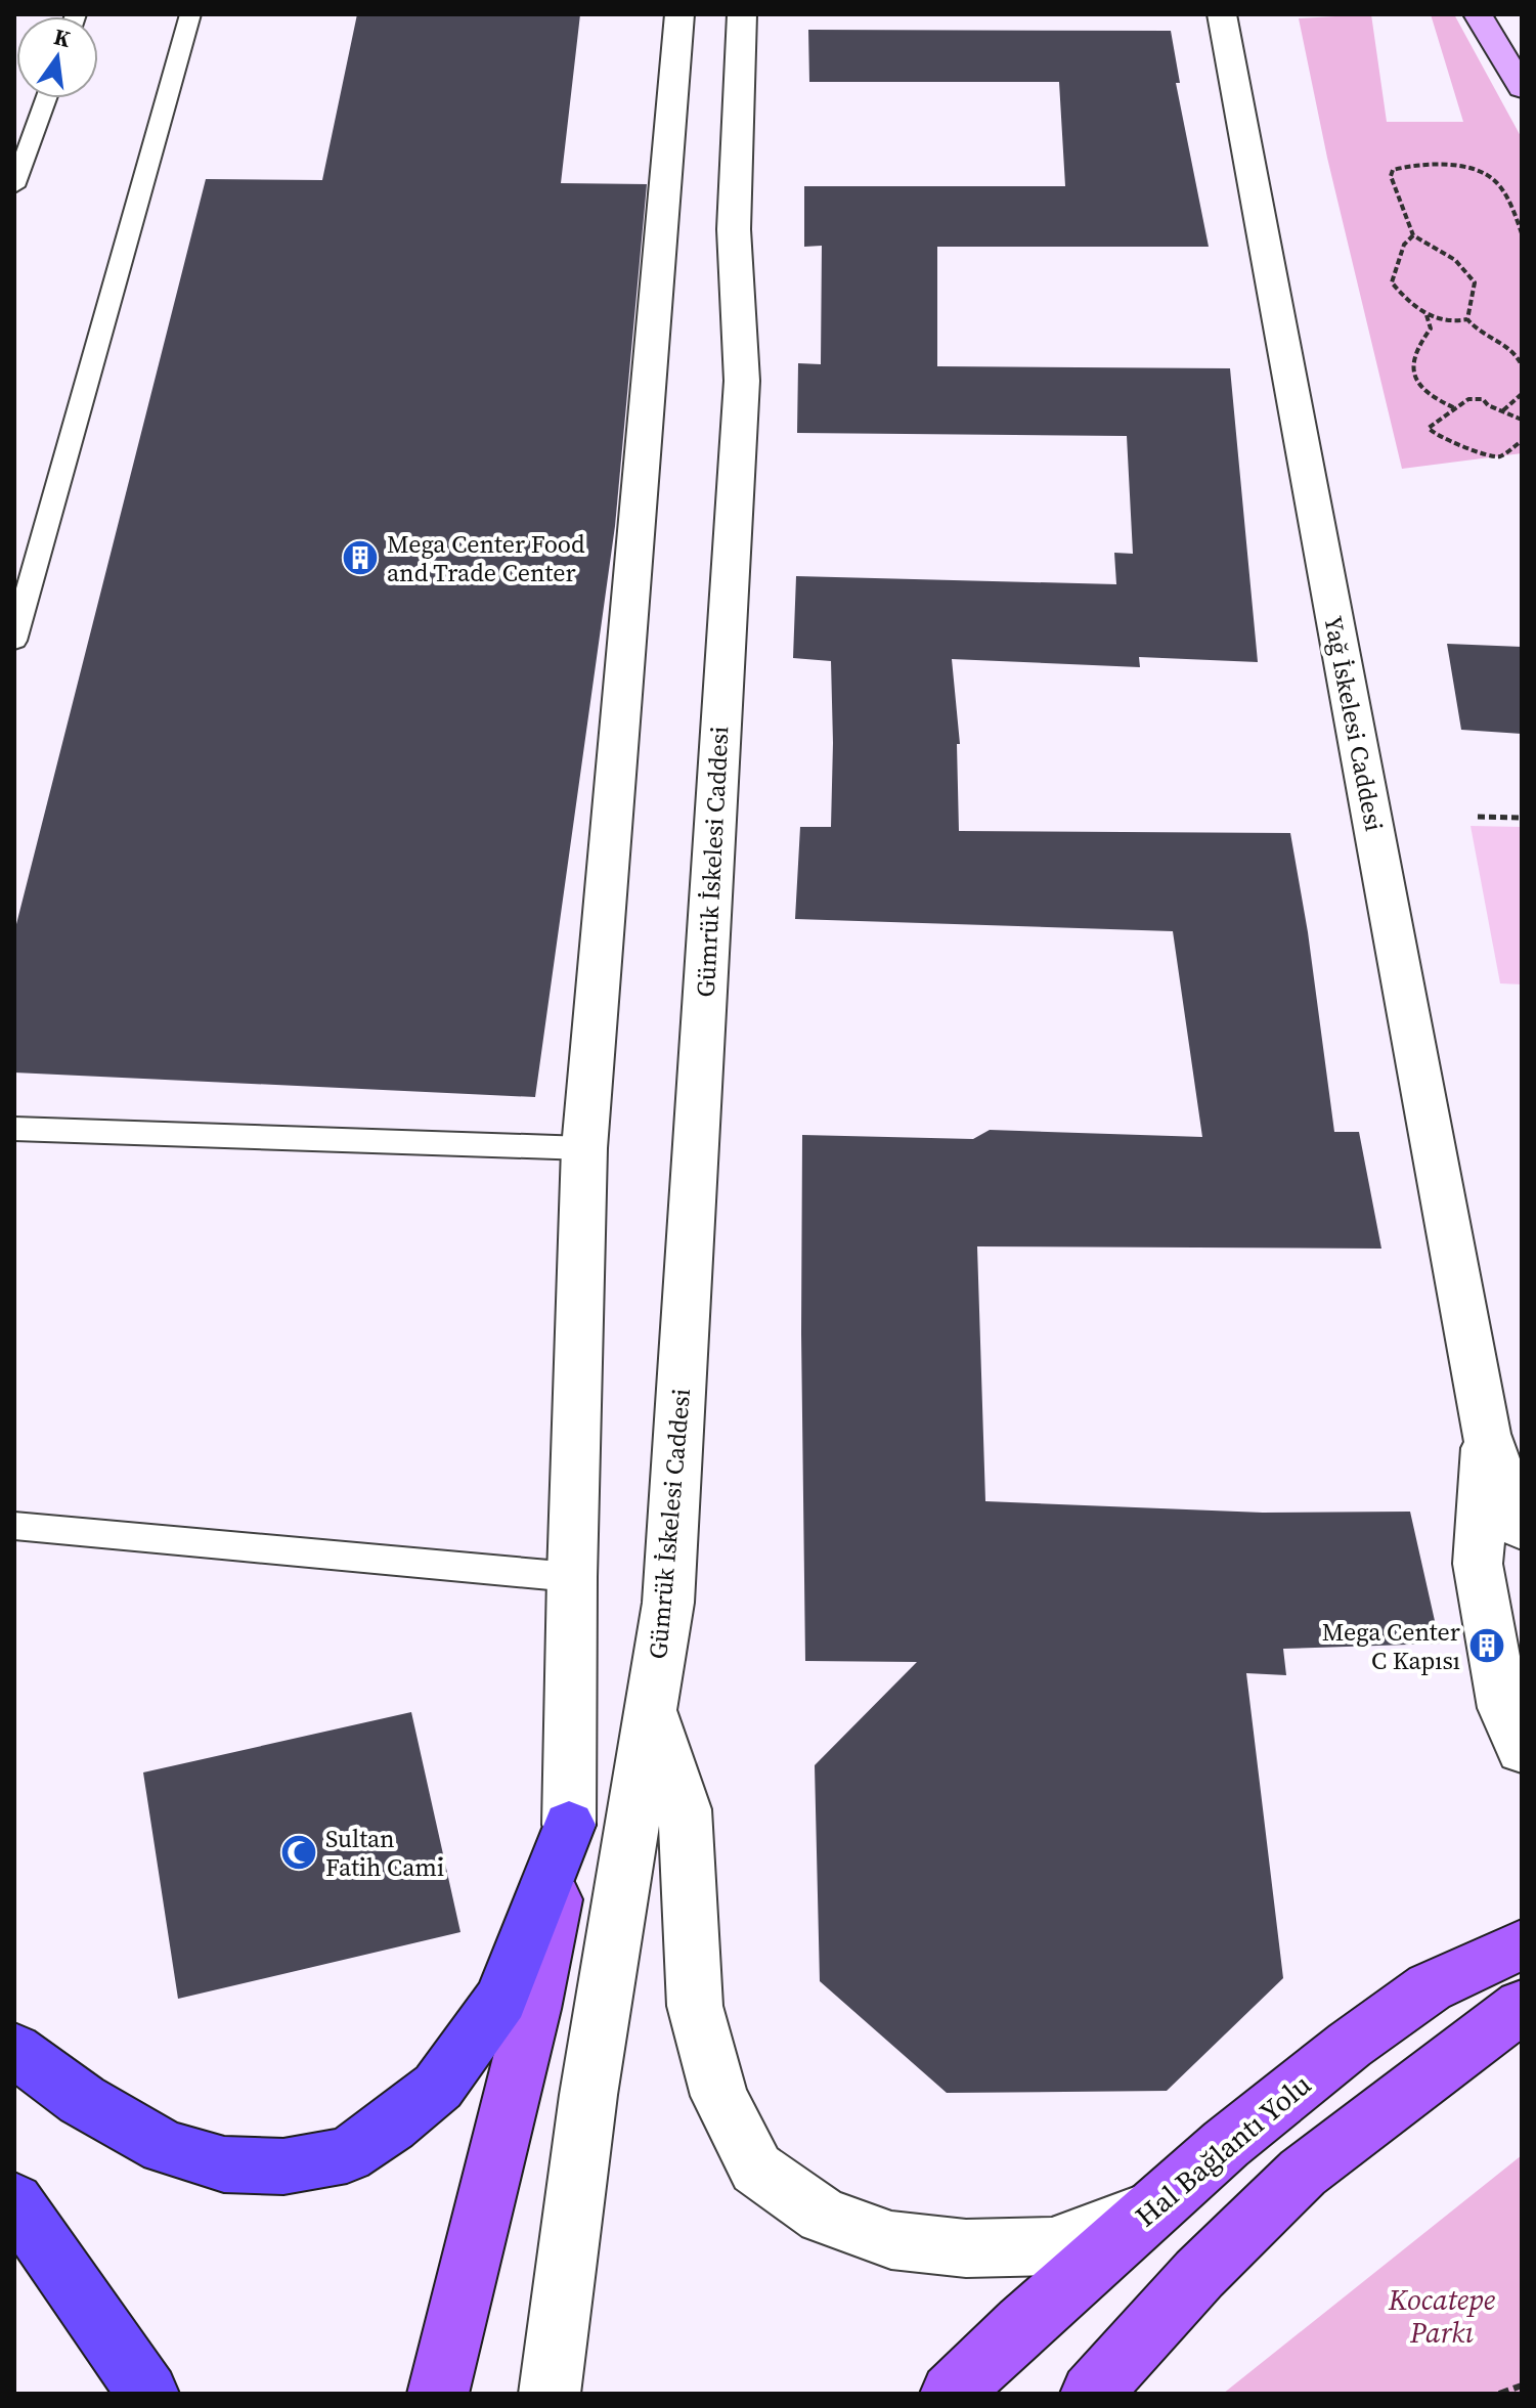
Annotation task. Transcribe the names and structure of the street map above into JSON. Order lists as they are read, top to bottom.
{
  "streets": {
    "main road": ["Hal Bağlantı Yolu"],
    "street": ["Yağ İskelesi Caddesi", "Gümrük İskelesi Caddesi"]
  },
  "parks": ["Kocatepe Parkı"],
  "places": {
    "building": ["Mega Center Food and Trade Center", "Mega Center C Kapısı"],
    "mosque": ["Sultan Fatih Cami"]
  },
  "north": "top"
}
